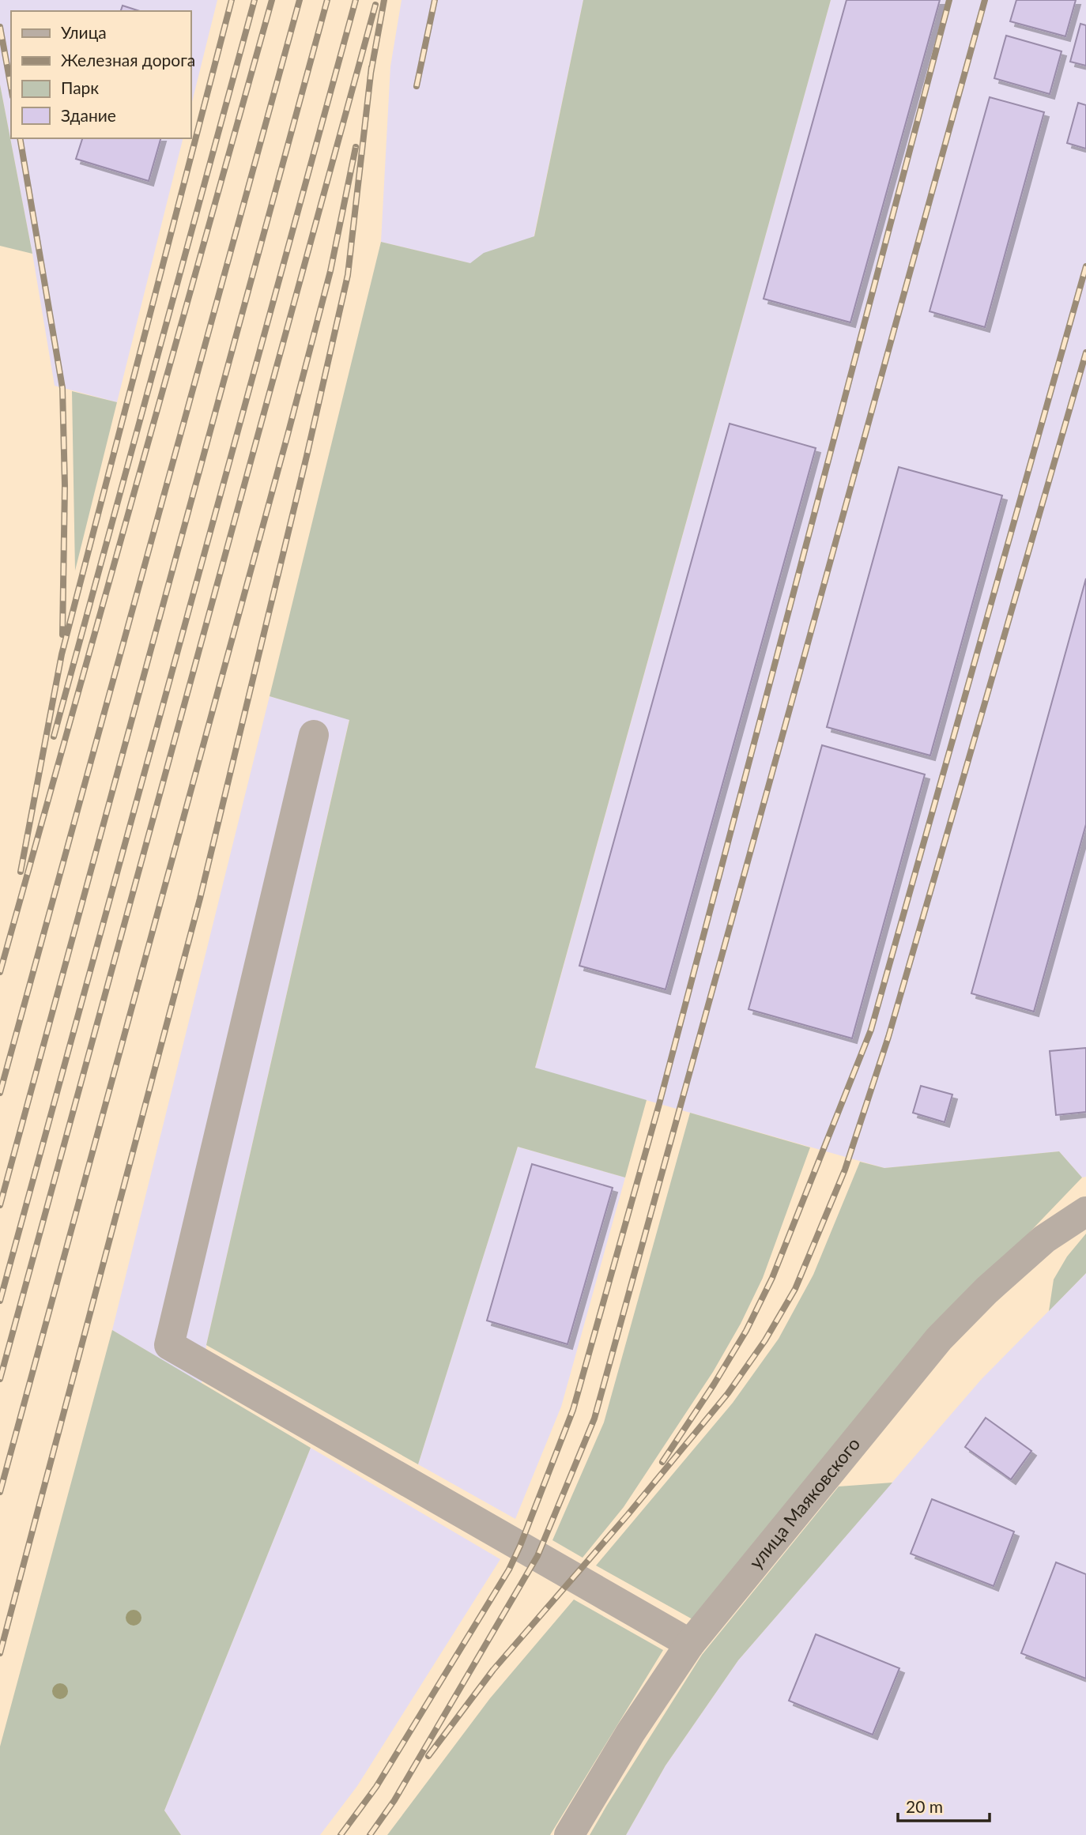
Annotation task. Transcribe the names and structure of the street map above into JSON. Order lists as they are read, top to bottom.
{
  "streets": {
    "street": ["улица Маяковского"]
  },
  "legend": [
    "Улица",
    "Железная дорога",
    "Парк",
    "Здание"
  ],
  "scale_bar": "20 m"
}
